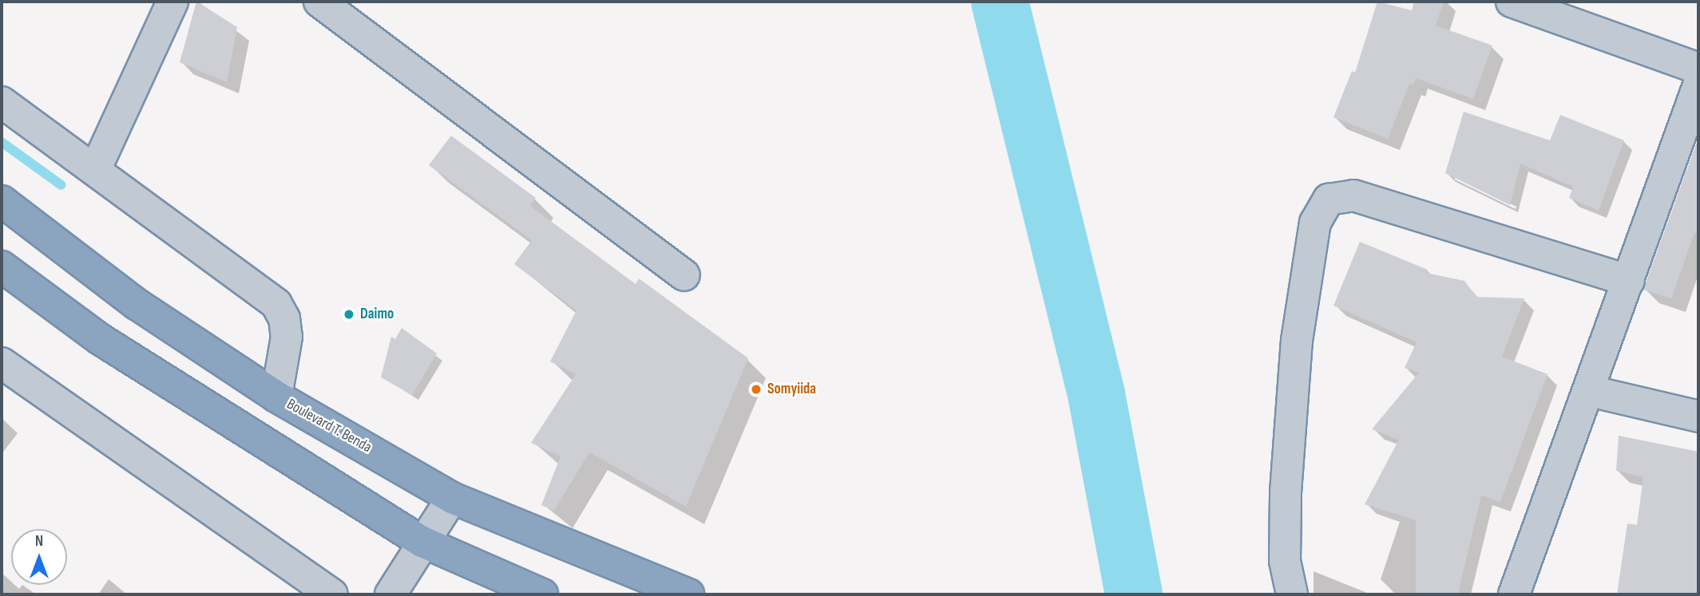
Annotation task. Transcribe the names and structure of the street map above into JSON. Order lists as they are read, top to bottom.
{
  "streets": {
    "highway": ["Boulevard T. Benda"]
  },
  "places": ["Daimo", "Somyiida"],
  "north": "top"
}
